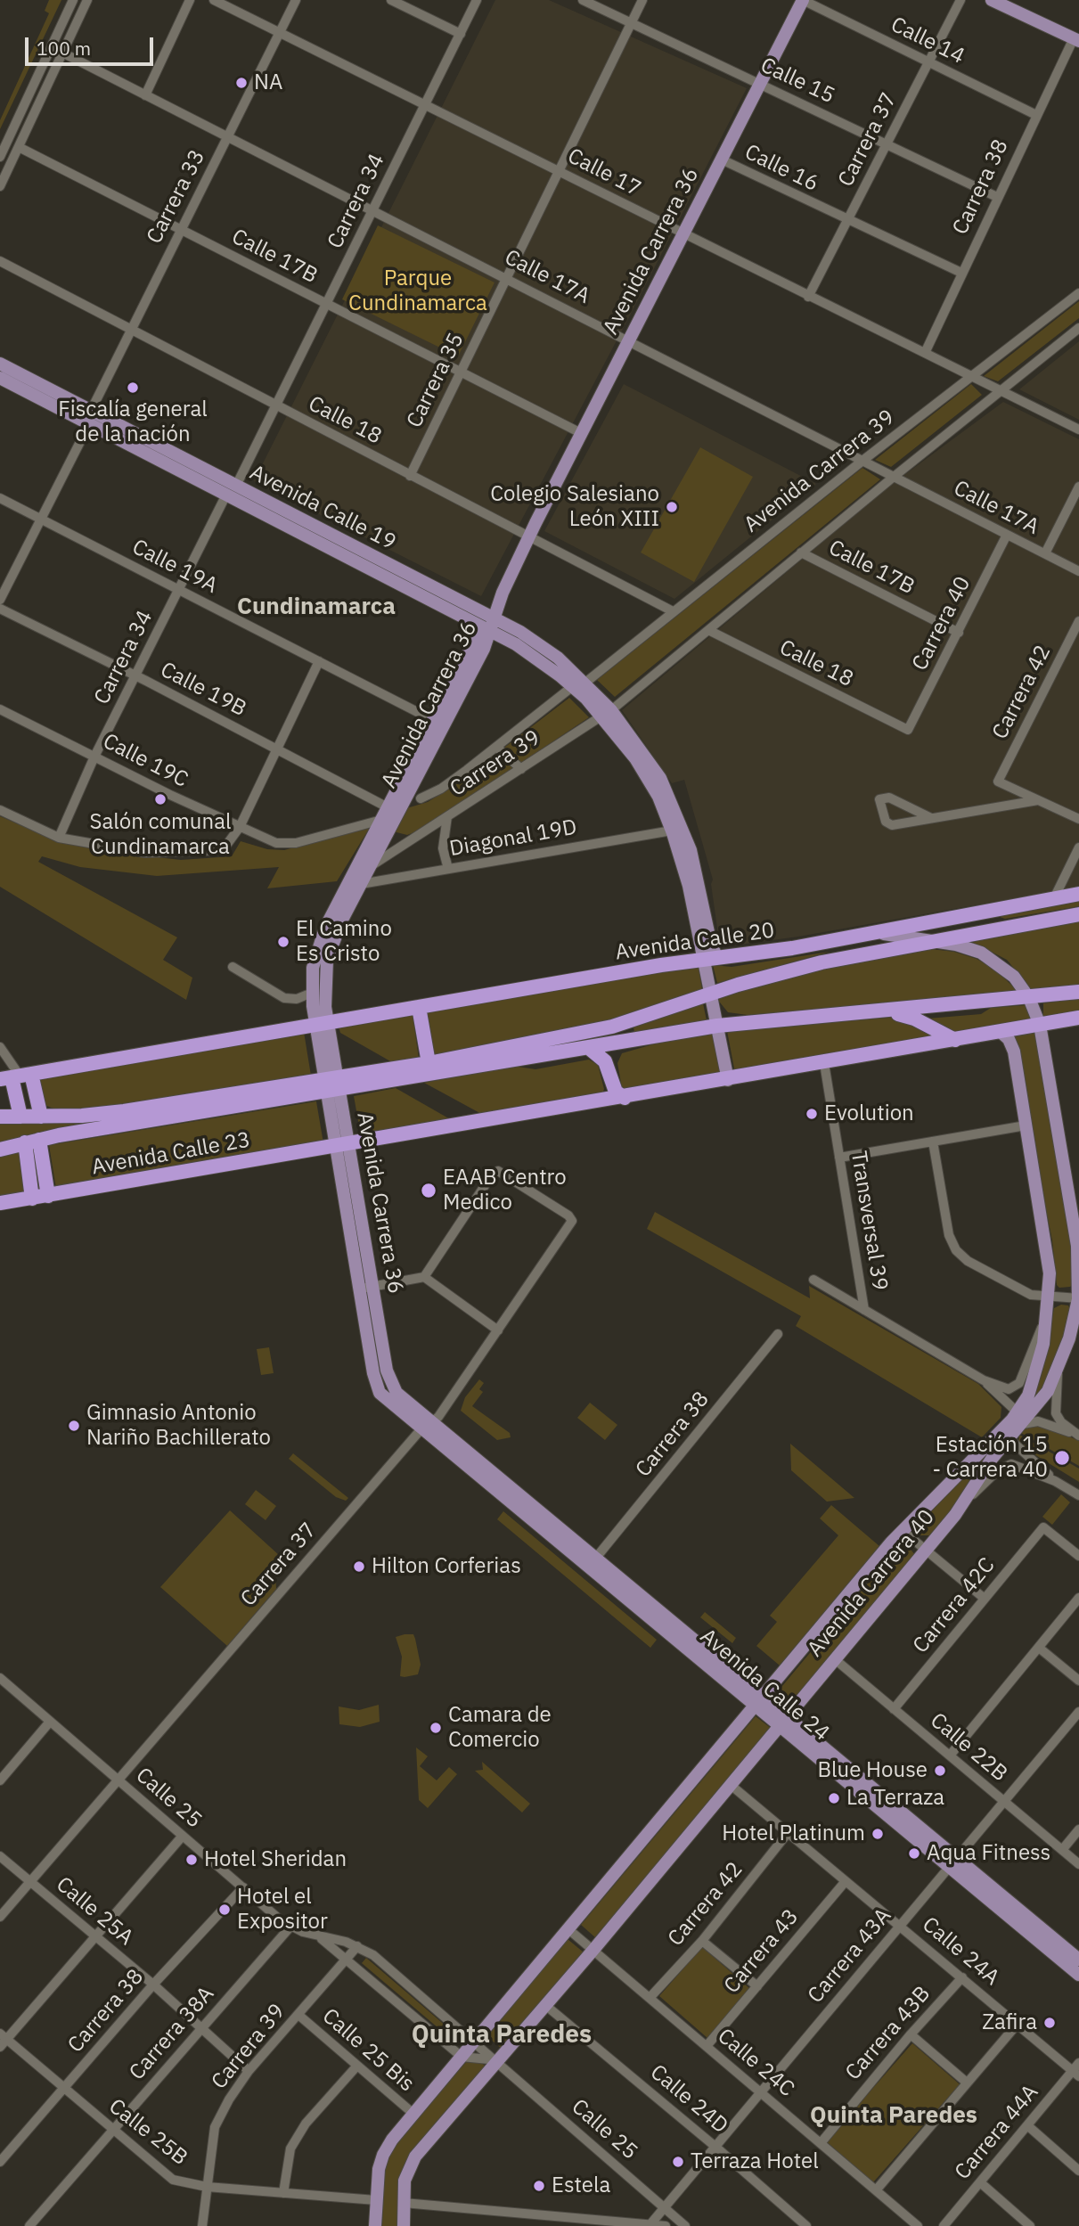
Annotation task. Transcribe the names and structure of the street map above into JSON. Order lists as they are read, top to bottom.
{
  "streets": {
    "highway": ["Avenida Calle 20", "Avenida Calle 23"],
    "main road": [
      "Avenida Carrera 36",
      "Avenida Calle 19",
      "Avenida Carrera 40",
      "Avenida Calle 24"
    ],
    "street": [
      "Calle 14",
      "Calle 15",
      "Carrera 37",
      "Calle 16",
      "Calle 17",
      "Carrera 38",
      "Carrera 33",
      "Carrera 34",
      "Calle 17B",
      "Calle 17A",
      "Carrera 35",
      "Calle 18",
      "Avenida Carrera 39",
      "Calle 19A",
      "Carrera 40",
      "Calle 19B",
      "Carrera 42",
      "Calle 19C",
      "Carrera 39",
      "Diagonal 19D",
      "Transversal 39",
      "Carrera 42C",
      "Calle 22B",
      "Calle 25",
      "Calle 25A",
      "Carrera 43",
      "Calle 24A",
      "Carrera 43A",
      "Carrera 38A",
      "Carrera 43B",
      "Calle 25 Bis",
      "Calle 24C",
      "Calle 24D",
      "Calle 25B",
      "Carrera 44A"
    ]
  },
  "crossings": [
    ["Calle 14", "Carrera 37"],
    ["Calle 14", "Carrera 38"],
    ["Calle 14", "Avenida Carrera 36"],
    ["Calle 15", "Carrera 37"],
    ["Calle 15", "Carrera 38"],
    ["Calle 15", "Avenida Carrera 36"],
    ["Calle 15", "Carrera 35"],
    ["Carrera 37", "Calle 16"],
    ["Carrera 37", "Calle 17"],
    ["Carrera 37", "Avenida Carrera 36"],
    ["Carrera 37", "Avenida Calle 24"],
    ["Carrera 37", "Calle 25"],
    ["Carrera 37", "Calle 25A"],
    ["Calle 16", "Carrera 38"],
    ["Calle 16", "Avenida Carrera 36"],
    ["Calle 17", "Carrera 38"],
    ["Calle 17", "Carrera 33"],
    ["Calle 17", "Carrera 34"],
    ["Calle 17", "Avenida Carrera 36"],
    ["Calle 17", "Carrera 35"],
    ["Calle 17", "Avenida Carrera 39"],
    ["Carrera 38", "Avenida Calle 24"],
    ["Carrera 38", "Calle 25"],
    ["Carrera 38", "Calle 25A"],
    ["Carrera 38", "Calle 25B"],
    ["Carrera 33", "Calle 17B"],
    ["Carrera 33", "Calle 17A"],
    ["Carrera 33", "Calle 18"],
    ["Carrera 33", "Avenida Calle 19"],
    ["Carrera 34", "Calle 17B"],
    ["Carrera 34", "Calle 17A"],
    ["Carrera 34", "Calle 18"],
    ["Carrera 34", "Avenida Calle 19"],
    ["Carrera 34", "Calle 19A"],
    ["Carrera 34", "Calle 19B"],
    ["Carrera 34", "Calle 19C"],
    ["Avenida Carrera 36", "Calle 17B"],
    ["Avenida Carrera 36", "Calle 17A"],
    ["Avenida Carrera 36", "Calle 18"],
    ["Avenida Carrera 36", "Avenida Calle 19"],
    ["Avenida Carrera 36", "Calle 19A"],
    ["Avenida Carrera 36", "Calle 19B"],
    ["Avenida Carrera 36", "Calle 19C"],
    ["Avenida Carrera 36", "Carrera 39"],
    ["Avenida Carrera 36", "Diagonal 19D"],
    ["Avenida Carrera 36", "Avenida Calle 20"],
    ["Avenida Carrera 36", "Avenida Calle 23"],
    ["Avenida Carrera 36", "Avenida Calle 24"],
    ["Calle 17B", "Carrera 35"],
    ["Calle 17B", "Carrera 40"],
    ["Calle 17A", "Carrera 35"],
    ["Calle 17A", "Avenida Carrera 39"],
    ["Calle 17A", "Carrera 40"],
    ["Carrera 35", "Calle 18"],
    ["Calle 18", "Avenida Carrera 39"],
    ["Calle 18", "Carrera 40"],
    ["Avenida Carrera 39", "Avenida Calle 19"],
    ["Avenida Carrera 39", "Carrera 39"],
    ["Avenida Calle 19", "Carrera 39"],
    ["Calle 19B", "Calle 19C"],
    ["Carrera 42", "Calle 24A"],
    ["Carrera 42", "Calle 24C"],
    ["Carrera 39", "Calle 25"],
    ["Carrera 39", "Calle 25A"],
    ["Carrera 39", "Calle 25 Bis"],
    ["Carrera 39", "Calle 25B"],
    ["Avenida Calle 20", "Avenida Calle 23"],
    ["Avenida Calle 20", "Avenida Carrera 40"],
    ["Avenida Carrera 40", "Avenida Calle 24"],
    ["Avenida Carrera 40", "Calle 22B"],
    ["Avenida Carrera 40", "Calle 25"],
    ["Avenida Carrera 40", "Calle 24A"],
    ["Avenida Carrera 40", "Calle 25 Bis"],
    ["Avenida Carrera 40", "Calle 24C"],
    ["Avenida Carrera 40", "Calle 24D"],
    ["Avenida Carrera 40", "Calle 25B"],
    ["Carrera 42C", "Calle 22B"],
    ["Avenida Calle 24", "Carrera 43A"],
    ["Calle 22B", "Carrera 43A"],
    ["Calle 25", "Carrera 43A"],
    ["Calle 25", "Carrera 38A"],
    ["Calle 25A", "Carrera 38A"],
    ["Carrera 43", "Calle 24A"],
    ["Carrera 43", "Calle 24C"],
    ["Calle 24A", "Carrera 43A"],
    ["Calle 24A", "Carrera 43B"],
    ["Calle 24A", "Carrera 44A"],
    ["Carrera 43A", "Calle 24C"],
    ["Carrera 43A", "Calle 24D"],
    ["Carrera 38A", "Calle 25B"],
    ["Carrera 43B", "Calle 24C"]
  ],
  "districts": ["Cundinamarca", "Quinta Paredes", "Quinta Paredes"],
  "parks": ["Parque Cundinamarca"],
  "places": [
    "NA",
    "Fiscalía general de la nación",
    "Colegio Salesiano León XIII",
    "Salón comunal Cundinamarca",
    "El Camino Es Cristo",
    "Evolution",
    "EAAB Centro Medico",
    "Gimnasio Antonio Nariño Bachillerato",
    "Estación 15 - Carrera 40",
    "Hilton Corferias",
    "Camara de Comercio",
    "Blue House",
    "La Terraza",
    "Hotel Platinum",
    "Aqua Fitness",
    "Hotel Sheridan",
    "Hotel el Expositor",
    "Zafira",
    "Terraza Hotel",
    "Estela"
  ],
  "scale_bar": "100 m"
}
